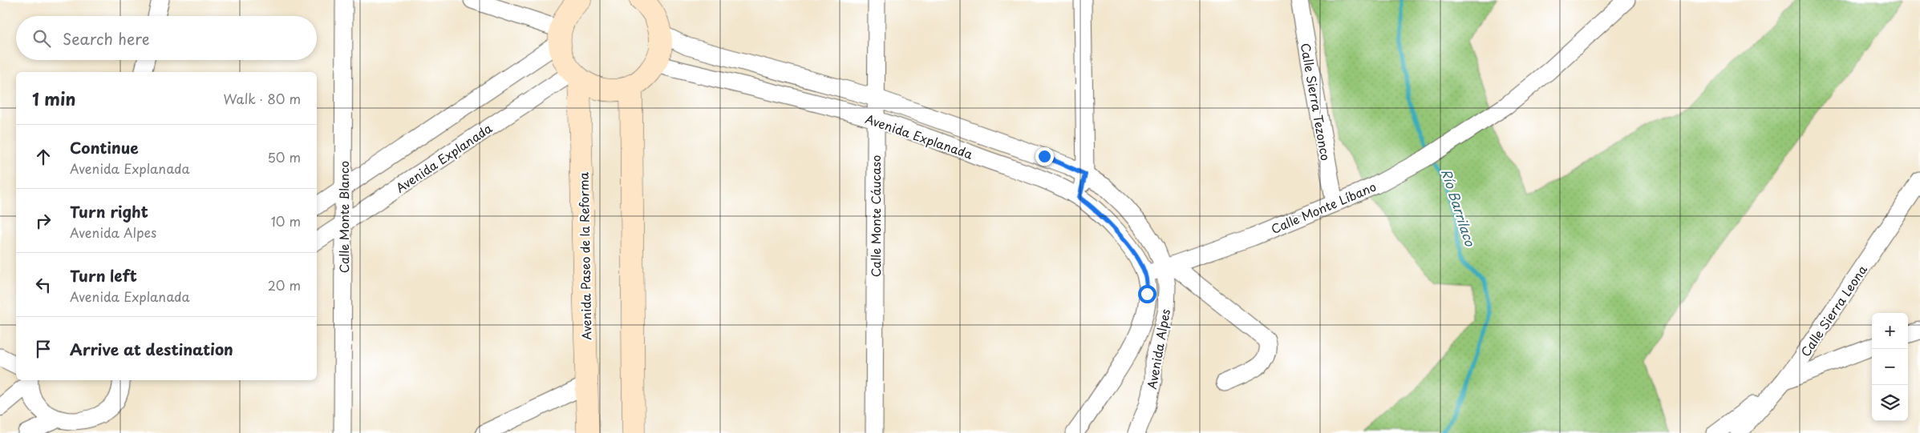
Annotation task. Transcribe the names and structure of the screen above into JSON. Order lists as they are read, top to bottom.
{
  "streets": {
    "main road": ["Avenida Paseo de la Reforma"],
    "street": [
      "Calle Sierra Tezonco",
      "Avenida Explanada",
      "Calle Monte Líbano",
      "Calle Monte Cáucaso",
      "Calle Monte Blanco",
      "Calle Sierra Leona",
      "Avenida Alpes"
    ]
  },
  "crossings": [
    ["Calle Sierra Tezonco", "Calle Monte Líbano"],
    ["Avenida Explanada", "Calle Monte Líbano"],
    ["Avenida Explanada", "Calle Monte Cáucaso"],
    ["Avenida Explanada", "Calle Monte Blanco"],
    ["Avenida Explanada", "Avenida Paseo de la Reforma"],
    ["Avenida Explanada", "Avenida Alpes"],
    ["Calle Monte Líbano", "Avenida Alpes"]
  ],
  "water": ["Río Barrilaco"],
  "page": {
    "search": "Search here",
    "heading": ["1 min", "Walk · 80 m"],
    "list": [
      ["Continue", "Avenida Explanada", "50 m"],
      ["Turn right", "Avenida Alpes", "10 m"],
      ["Turn left", "Avenida Explanada", "20 m"],
      "Arrive at destination"
    ],
    "map_buttons": ["+", "−"]
  }
}
